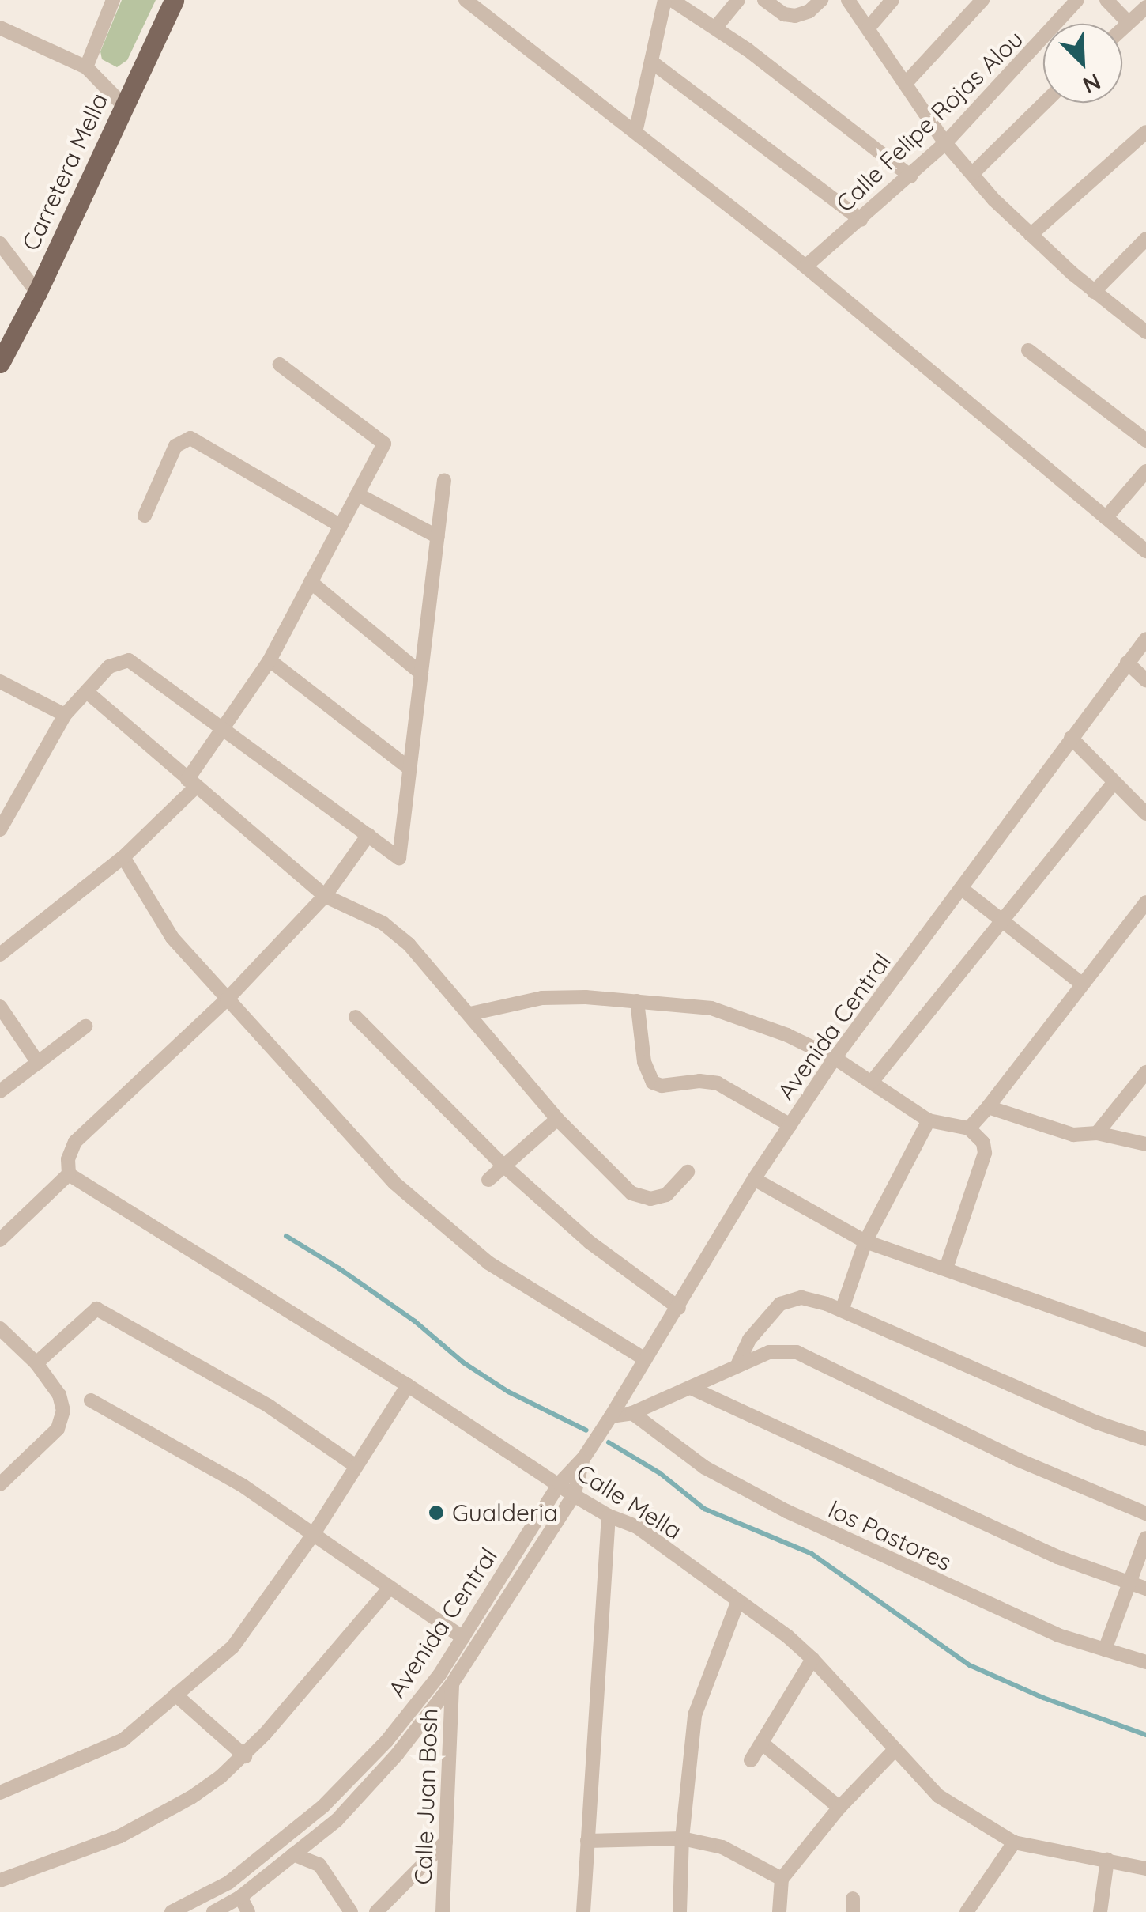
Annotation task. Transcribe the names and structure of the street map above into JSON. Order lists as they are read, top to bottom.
{
  "streets": {
    "main road": ["Carretera Mella"],
    "street": [
      "Calle Felipe Rojas Alou",
      "Avenida Central",
      "Calle Mella",
      "los Pastores",
      "Calle Juan Bosh"
    ]
  },
  "crossings": [
    ["Avenida Central", "Calle Mella"],
    ["Avenida Central", "Calle Juan Bosh"]
  ],
  "places": ["Gualderia"],
  "north": "bottom right"
}
